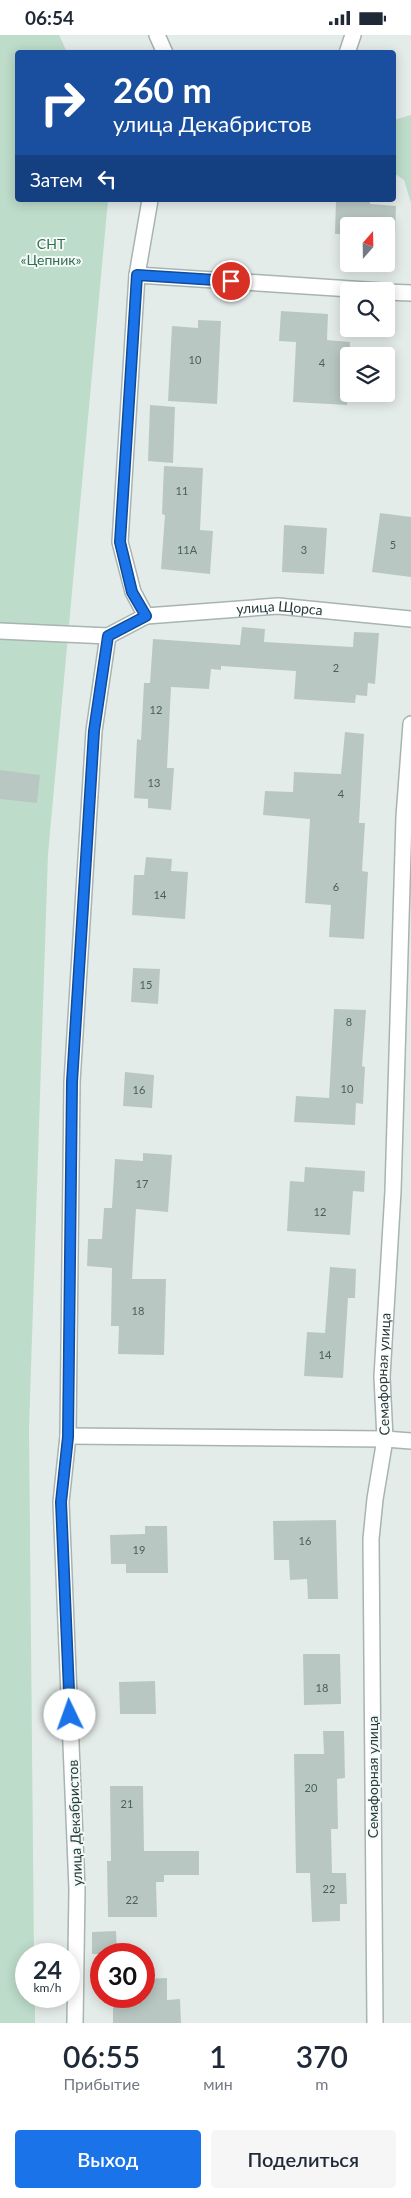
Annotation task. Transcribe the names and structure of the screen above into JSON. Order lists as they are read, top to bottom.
{
  "streets": {
    "street": ["улица Щорса", "Семафорная улица", "улица Декабристов"]
  },
  "parks": ["СНТ «Цепник»"],
  "house_numbers": [
    "10",
    "4",
    "11",
    "5",
    "11А",
    "3",
    "2",
    "12",
    "13",
    "4",
    "6",
    "14",
    "15",
    "8",
    "10",
    "16",
    "17",
    "12",
    "18",
    "14",
    "16",
    "19",
    "18",
    "20",
    "21",
    "22",
    "22"
  ],
  "north": "top",
  "page": {
    "status": "06:54",
    "turn": ["260 m", "улица Декабристов"],
    "then": "Затем",
    "speed": "24 km/h",
    "limit": "30",
    "eta": [
      "06:55",
      "Прибытие",
      "1",
      "мин",
      "370",
      "m"
    ],
    "buttons": ["Выход", "Поделиться"]
  }
}
